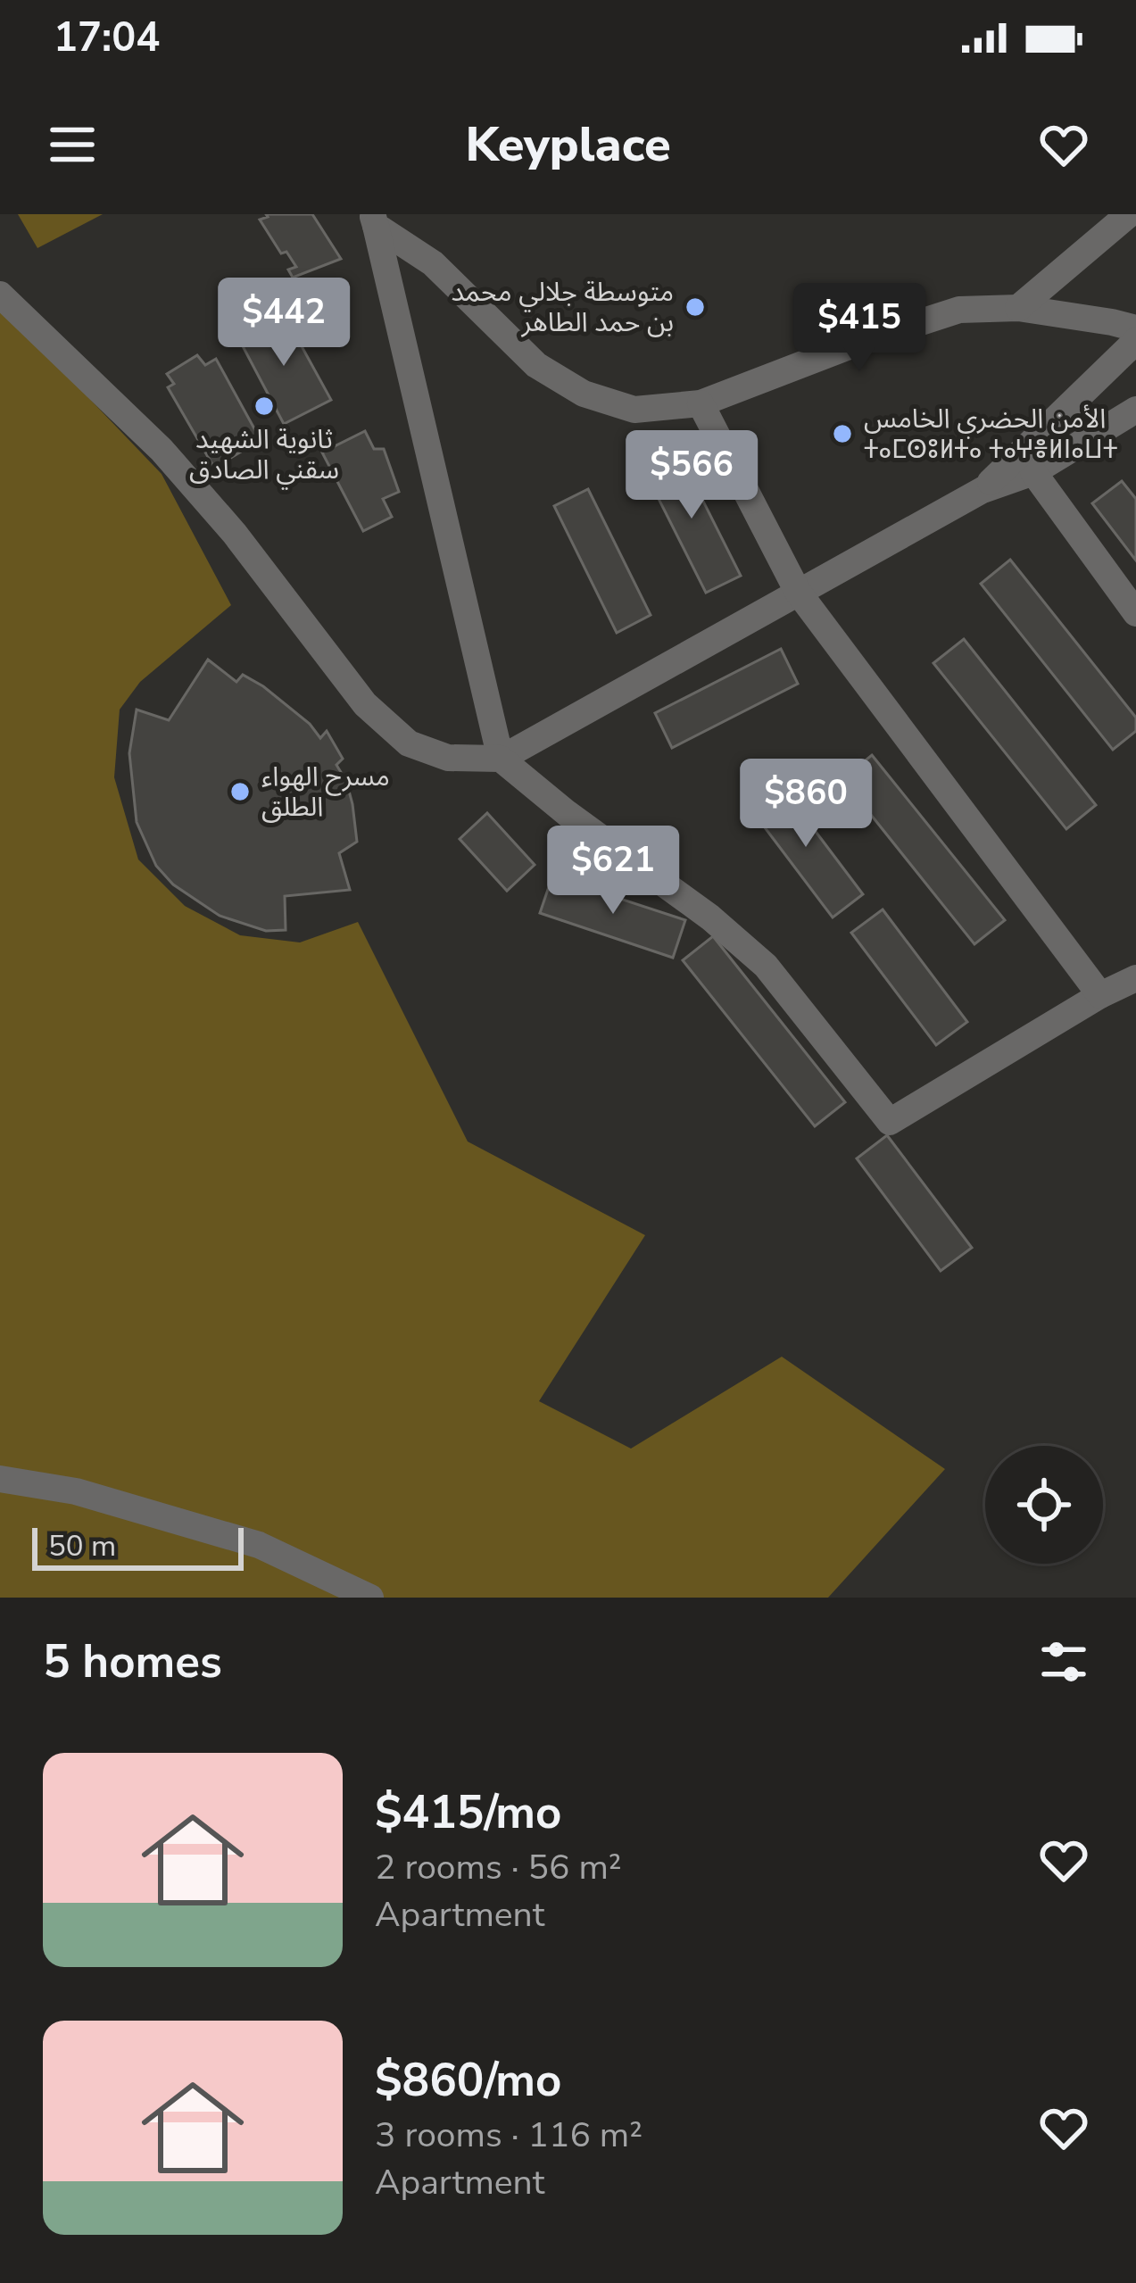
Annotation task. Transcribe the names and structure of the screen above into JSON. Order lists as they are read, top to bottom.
{
  "places": [
    "متوسطة جلالي محمد بن حمد الطاهر",
    "ثانوية الشهيد سقني الصادق",
    "الأمن الحضري الخامس ⵜⴰⵎⵙⵓⵍⵜⴰ ⵜⴰⵖⴻⵍⵏⴰⵡⵜ",
    "مسرح الهواء الطلق"
  ],
  "scale_bar": "50 m",
  "page": {
    "status": "17:04",
    "header": "Keyplace",
    "price": [
      "$442",
      "$415",
      "$566",
      "$860",
      "$621"
    ],
    "scale": "50 m",
    "heading": "5 homes",
    "list": [
      {
        "name": "$415/mo",
        "note": "2 rooms · 56 m² · Apartment"
      },
      {
        "name": "$860/mo",
        "note": "3 rooms · 116 m² · Apartment"
      }
    ]
  }
}
